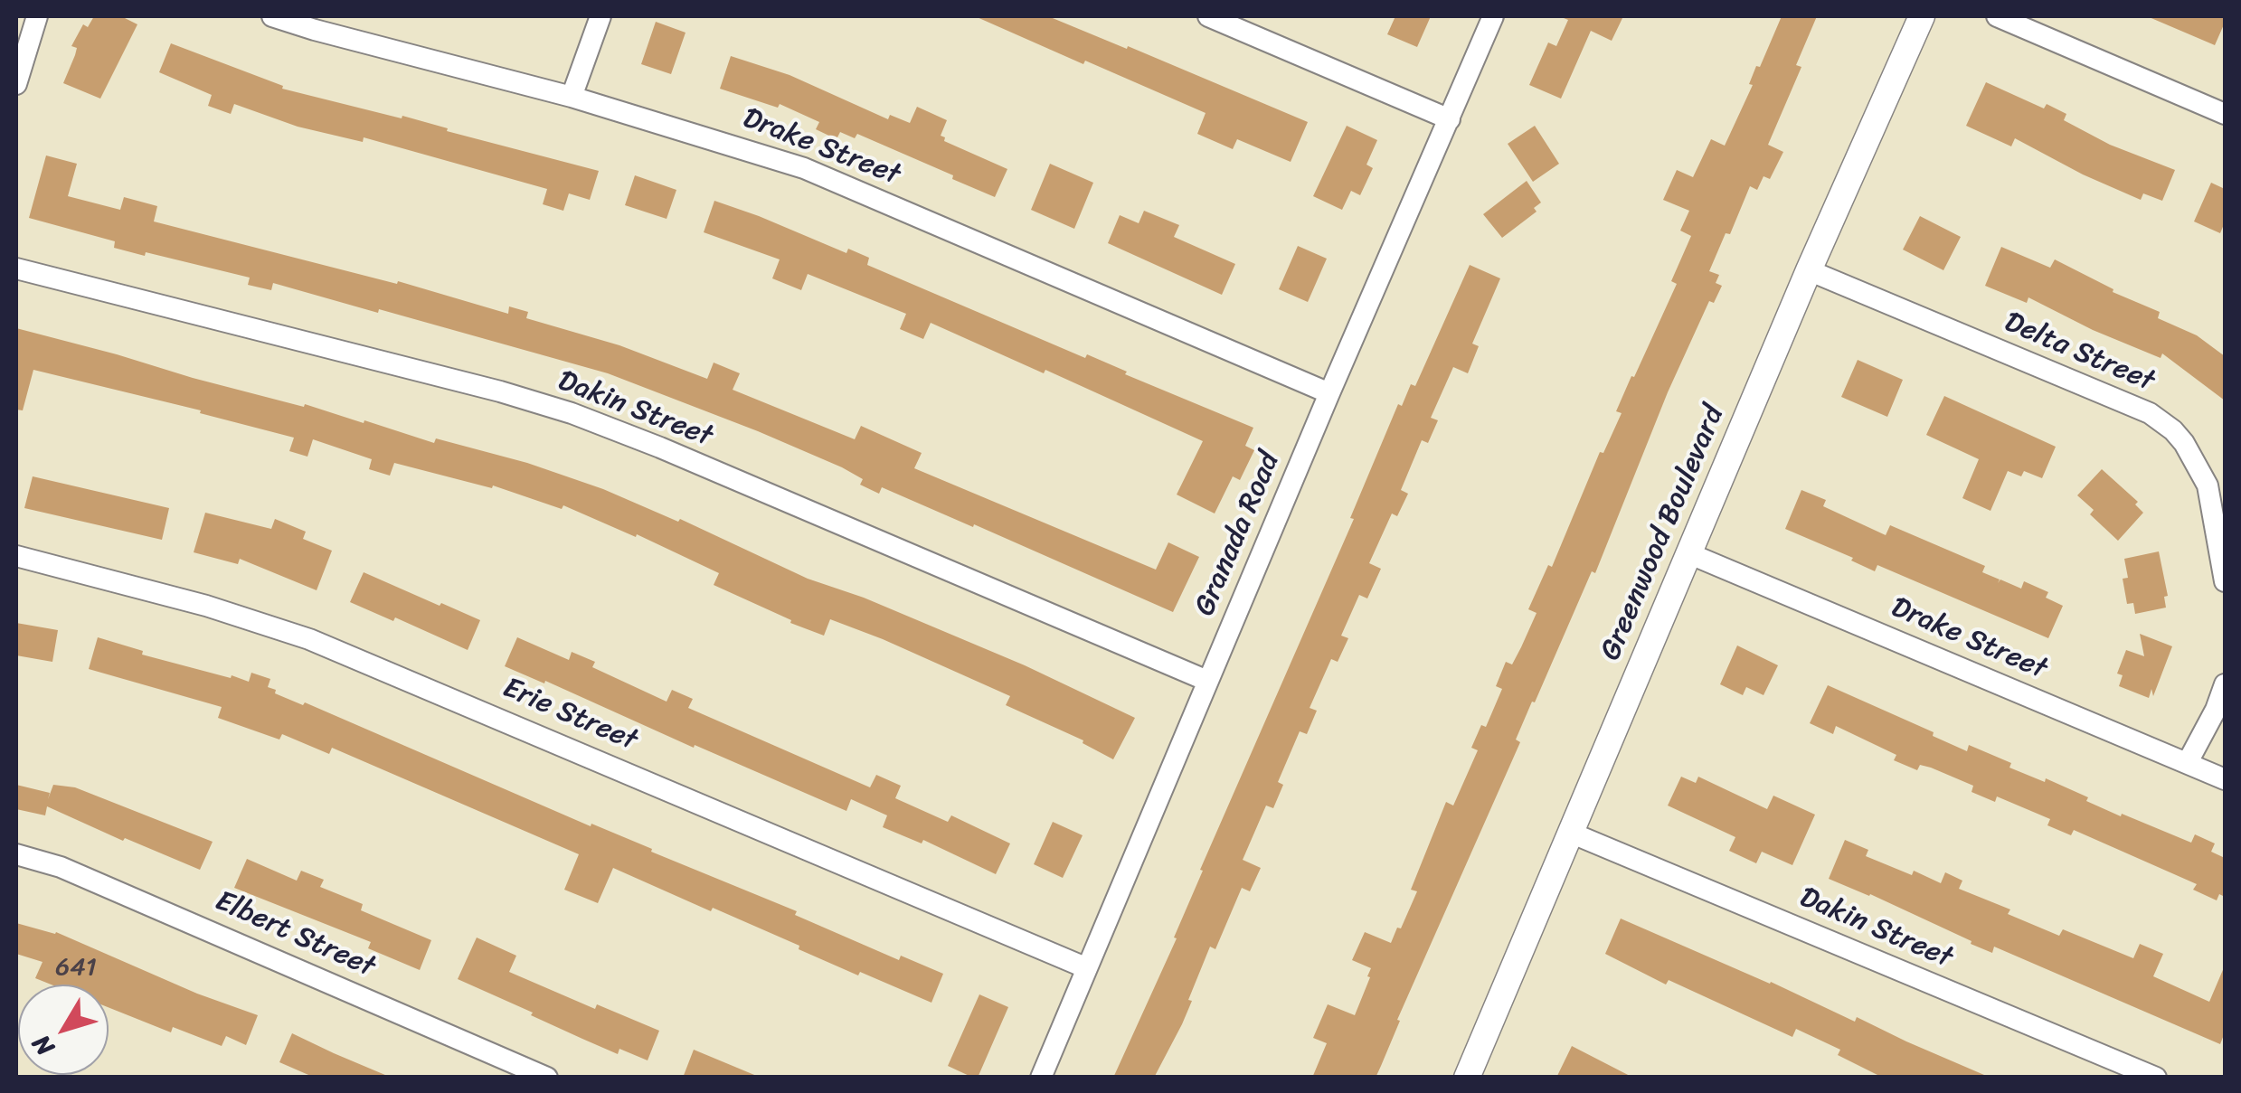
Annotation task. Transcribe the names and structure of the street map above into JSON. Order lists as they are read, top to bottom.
{
  "streets": {
    "street": [
      "Drake Street",
      "Delta Street",
      "Dakin Street",
      "Greenwood Boulevard",
      "Granada Road",
      "Erie Street",
      "Elbert Street"
    ]
  },
  "crossings": [
    ["Drake Street", "Greenwood Boulevard"],
    ["Drake Street", "Granada Road"],
    ["Delta Street", "Greenwood Boulevard"],
    ["Dakin Street", "Greenwood Boulevard"],
    ["Dakin Street", "Granada Road"],
    ["Granada Road", "Erie Street"]
  ],
  "house_numbers": ["641"],
  "north": "bottom left"
}
